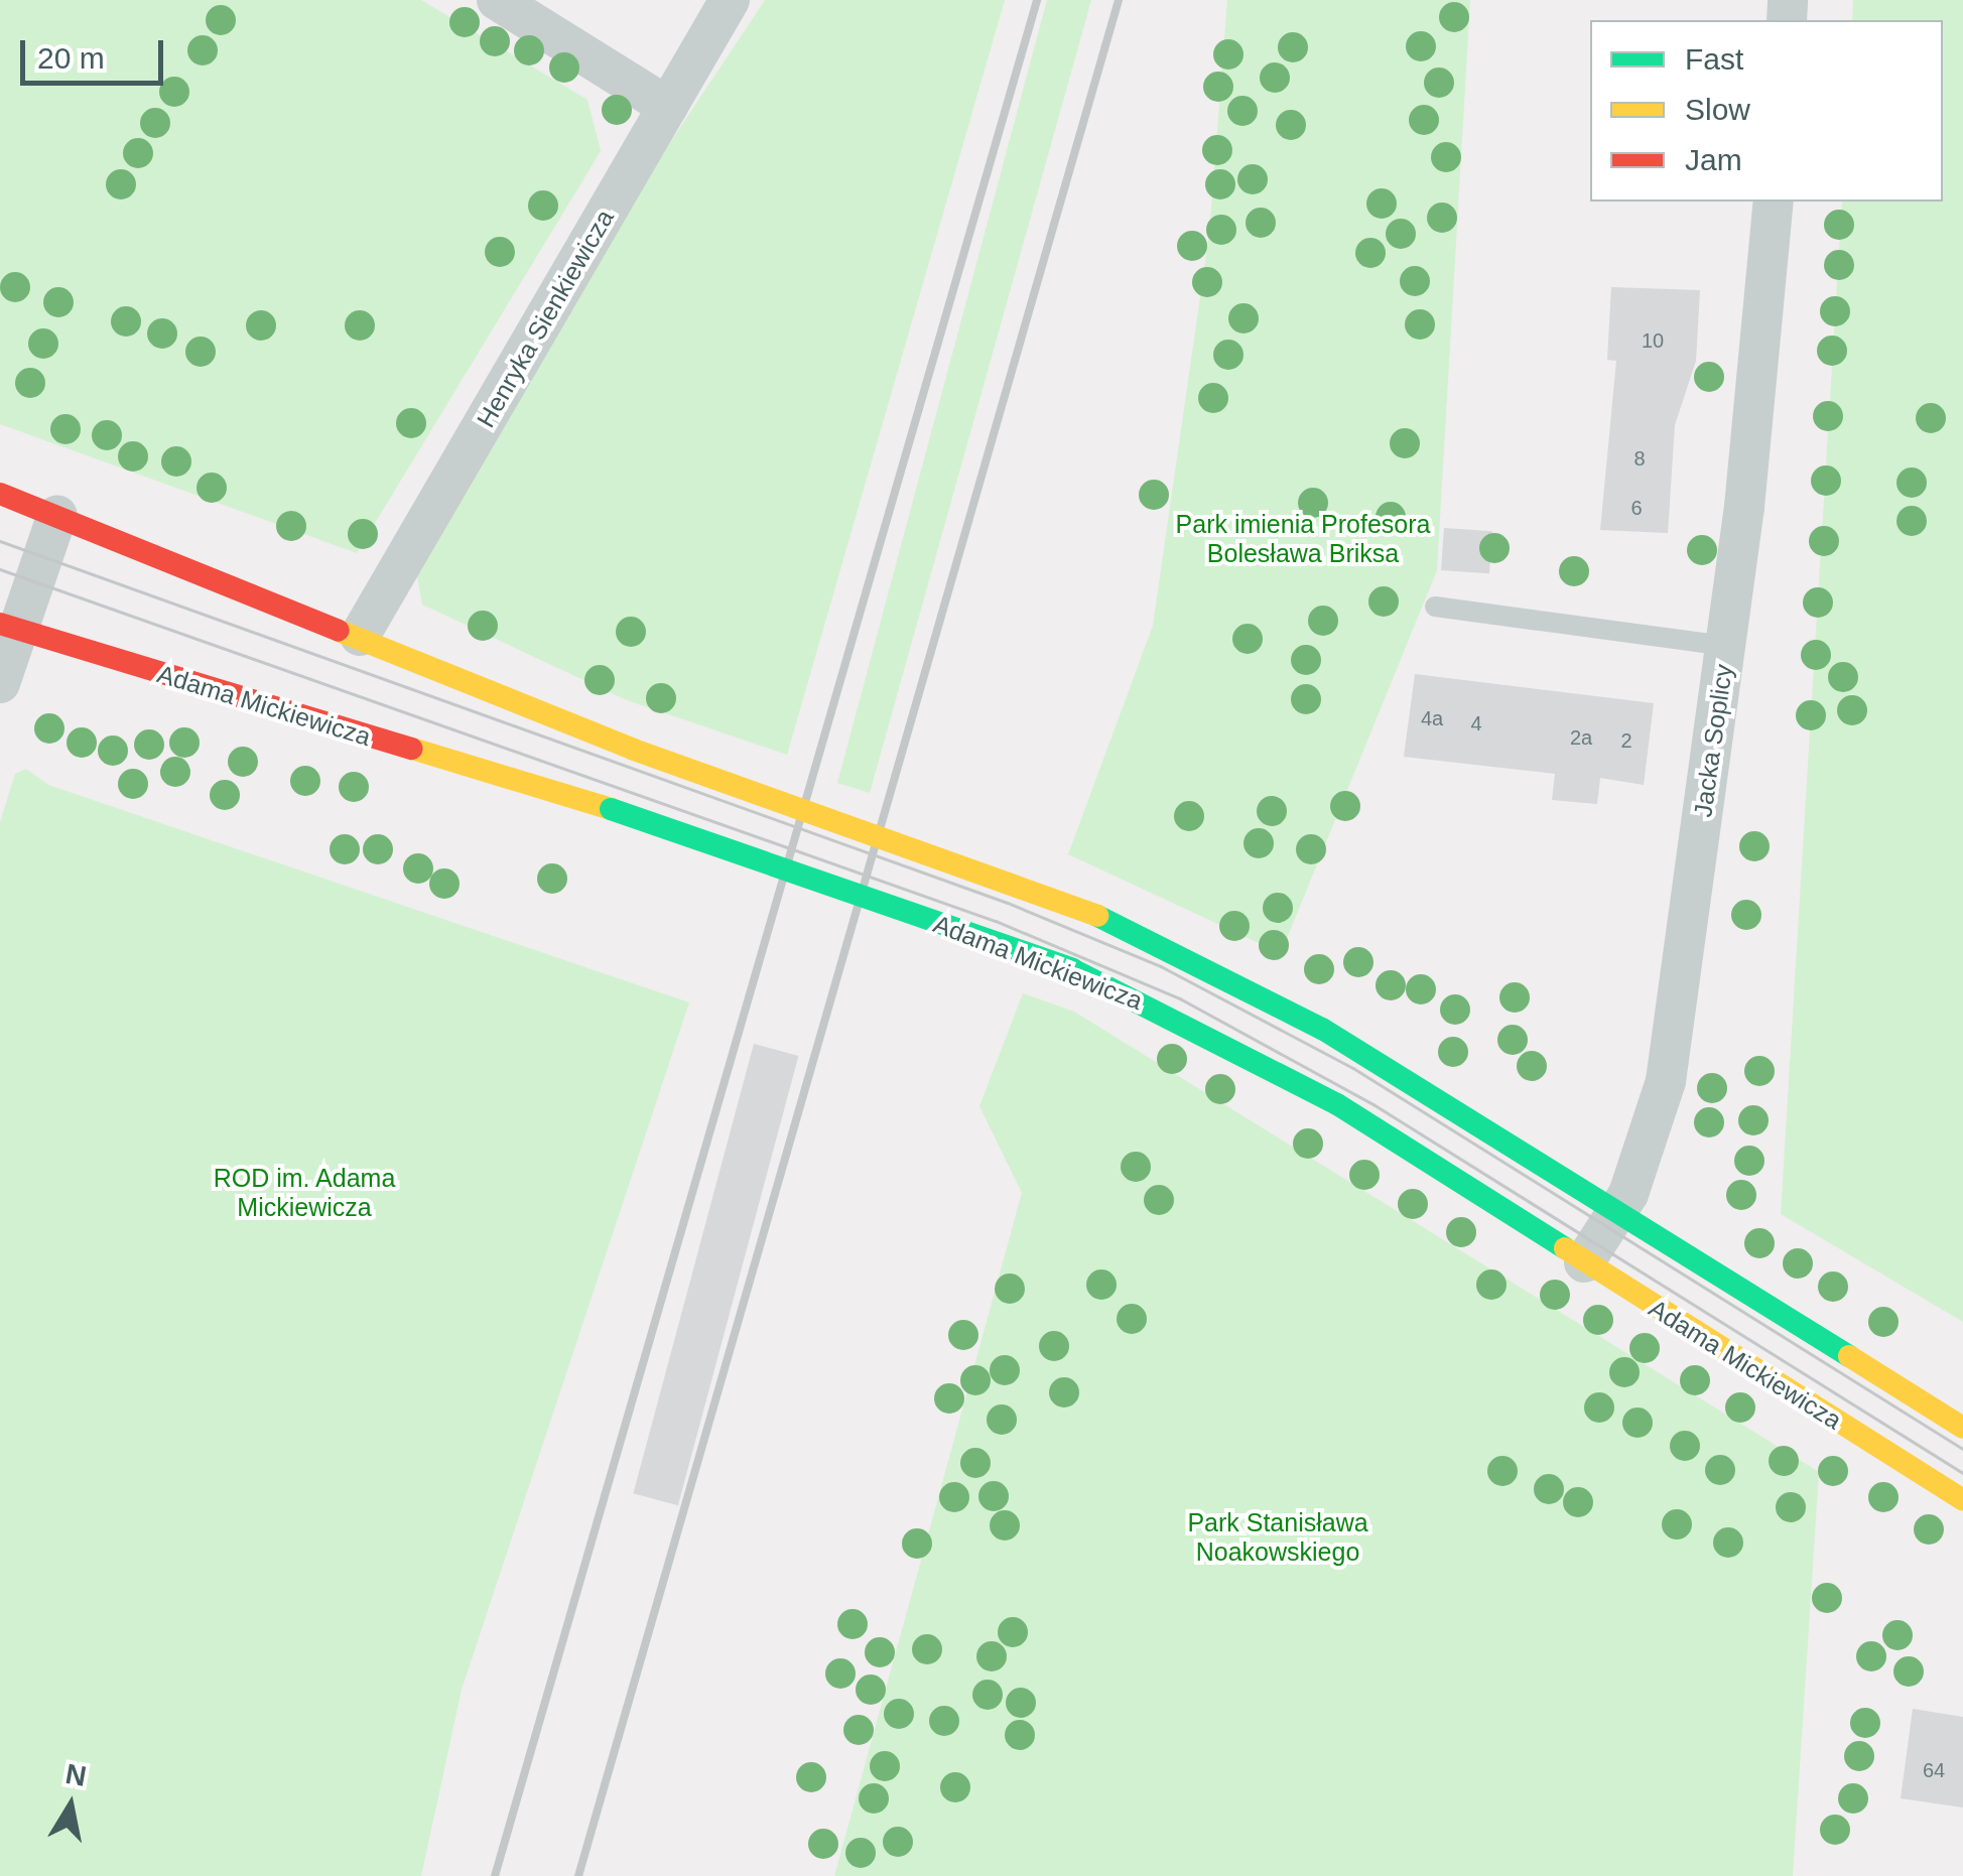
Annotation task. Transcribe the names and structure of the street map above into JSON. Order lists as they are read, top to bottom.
{
  "streets": {
    "street": ["Henryka Sienkiewicza", "Adama Mickiewicza", "Jacka Soplicy"]
  },
  "crossings": [
    ["Adama Mickiewicza", "Jacka Soplicy"]
  ],
  "parks": ["Park imienia Profesora Bolesława Briksa", "ROD im. Adama Mickiewicza", "Park Stanisława Noakowskiego"],
  "house_numbers": [
    "10",
    "8",
    "6",
    "4a",
    "4",
    "2a",
    "2",
    "64"
  ],
  "legend": ["Fast", "Slow", "Jam"],
  "scale_bar": "20 m",
  "north": "top"
}
